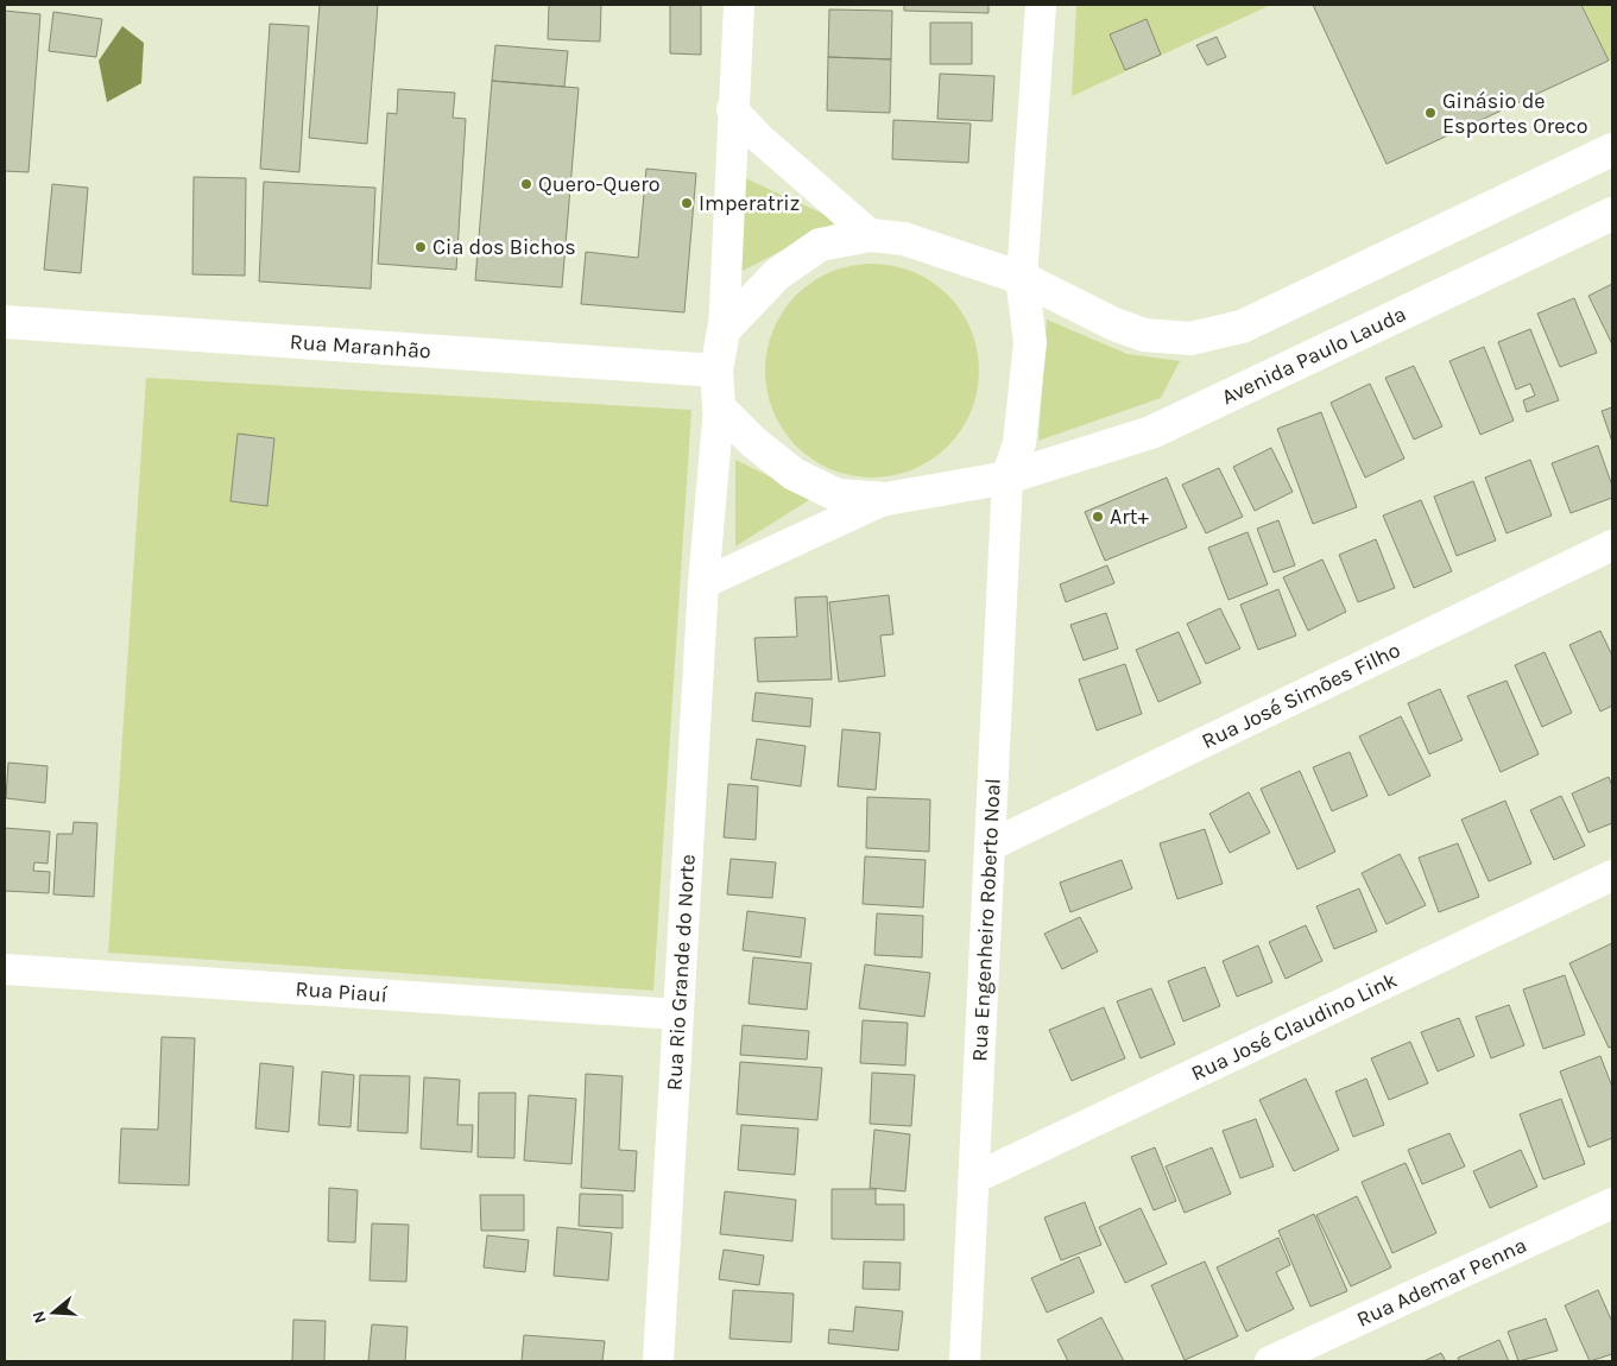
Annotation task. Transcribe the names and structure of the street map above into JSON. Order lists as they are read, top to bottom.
{
  "streets": {
    "main road": ["Rua Maranhão", "Avenida Paulo Lauda"],
    "street": [
      "Rua José Simões Filho",
      "Rua Engenheiro Roberto Noal",
      "Rua Rio Grande do Norte",
      "Rua Piauí",
      "Rua José Claudino Link",
      "Rua Ademar Penna"
    ]
  },
  "crossings": [
    ["Avenida Paulo Lauda", "Rua Engenheiro Roberto Noal"],
    ["Avenida Paulo Lauda", "Rua Rio Grande do Norte"],
    ["Rua José Simões Filho", "Rua Engenheiro Roberto Noal"],
    ["Rua Engenheiro Roberto Noal", "Rua José Claudino Link"],
    ["Rua Rio Grande do Norte", "Rua Piauí"]
  ],
  "places": [
    "Ginásio de Esportes Oreco",
    "Quero-Quero",
    "Imperatriz",
    "Cia dos Bichos",
    "Art+"
  ],
  "north": "left"
}
